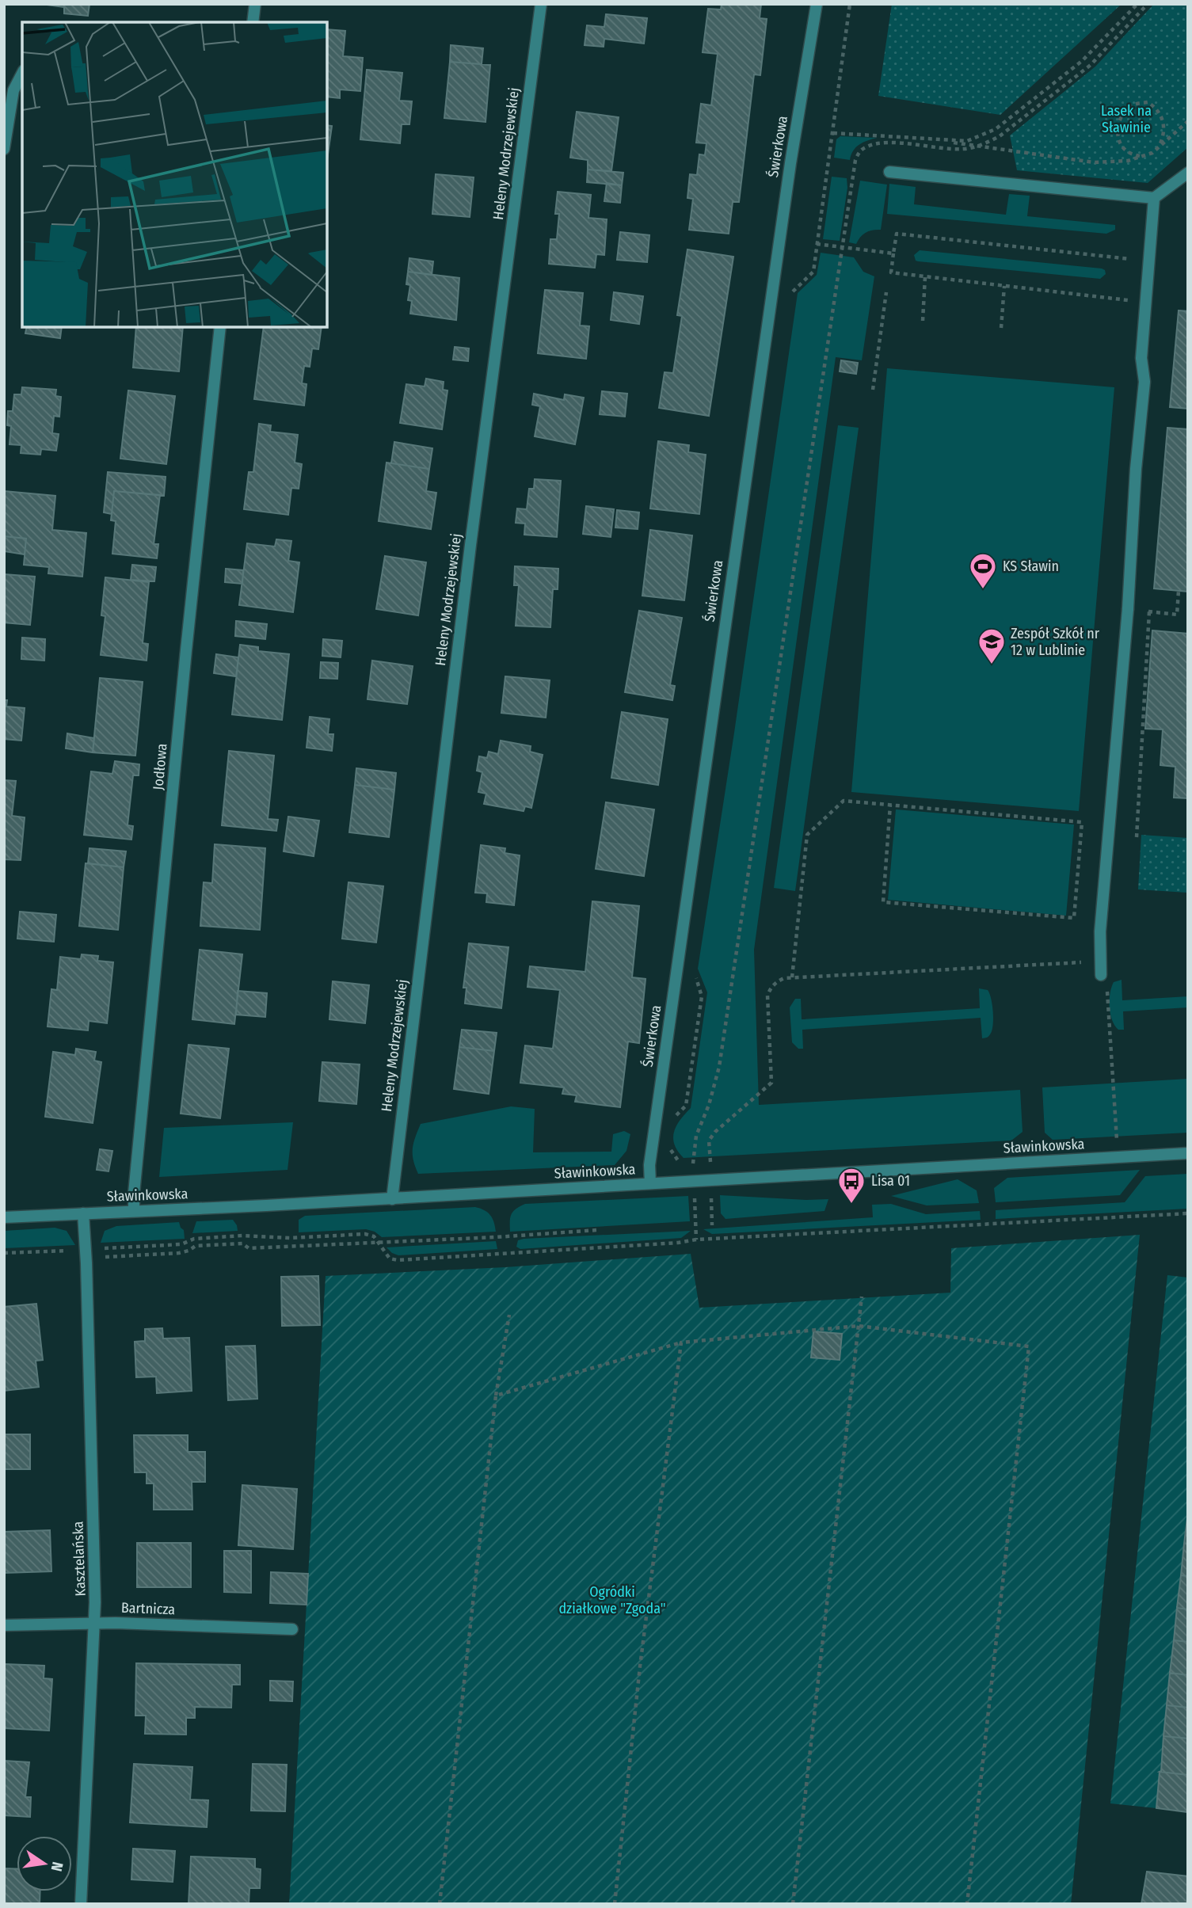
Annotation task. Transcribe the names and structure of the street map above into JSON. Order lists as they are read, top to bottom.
{
  "streets": {
    "street": [
      "Świerkowa",
      "Heleny Modrzejewskiej",
      "Jodłowa",
      "Sławinkowska",
      "Kasztelańska",
      "Bartnicza"
    ]
  },
  "crossings": [
    ["Świerkowa", "Sławinkowska"],
    ["Heleny Modrzejewskiej", "Sławinkowska"],
    ["Jodłowa", "Sławinkowska"],
    ["Sławinkowska", "Kasztelańska"],
    ["Kasztelańska", "Bartnicza"]
  ],
  "parks": ["Lasek na Sławinie", "Ogródki działkowe \"Zgoda\""],
  "places": {
    "sports": ["KS Sławin"],
    "school or university": ["Zespół Szkół nr 12 w Lublinie"],
    "bus stop": ["Lisa 01"]
  },
  "north": "right"
}
